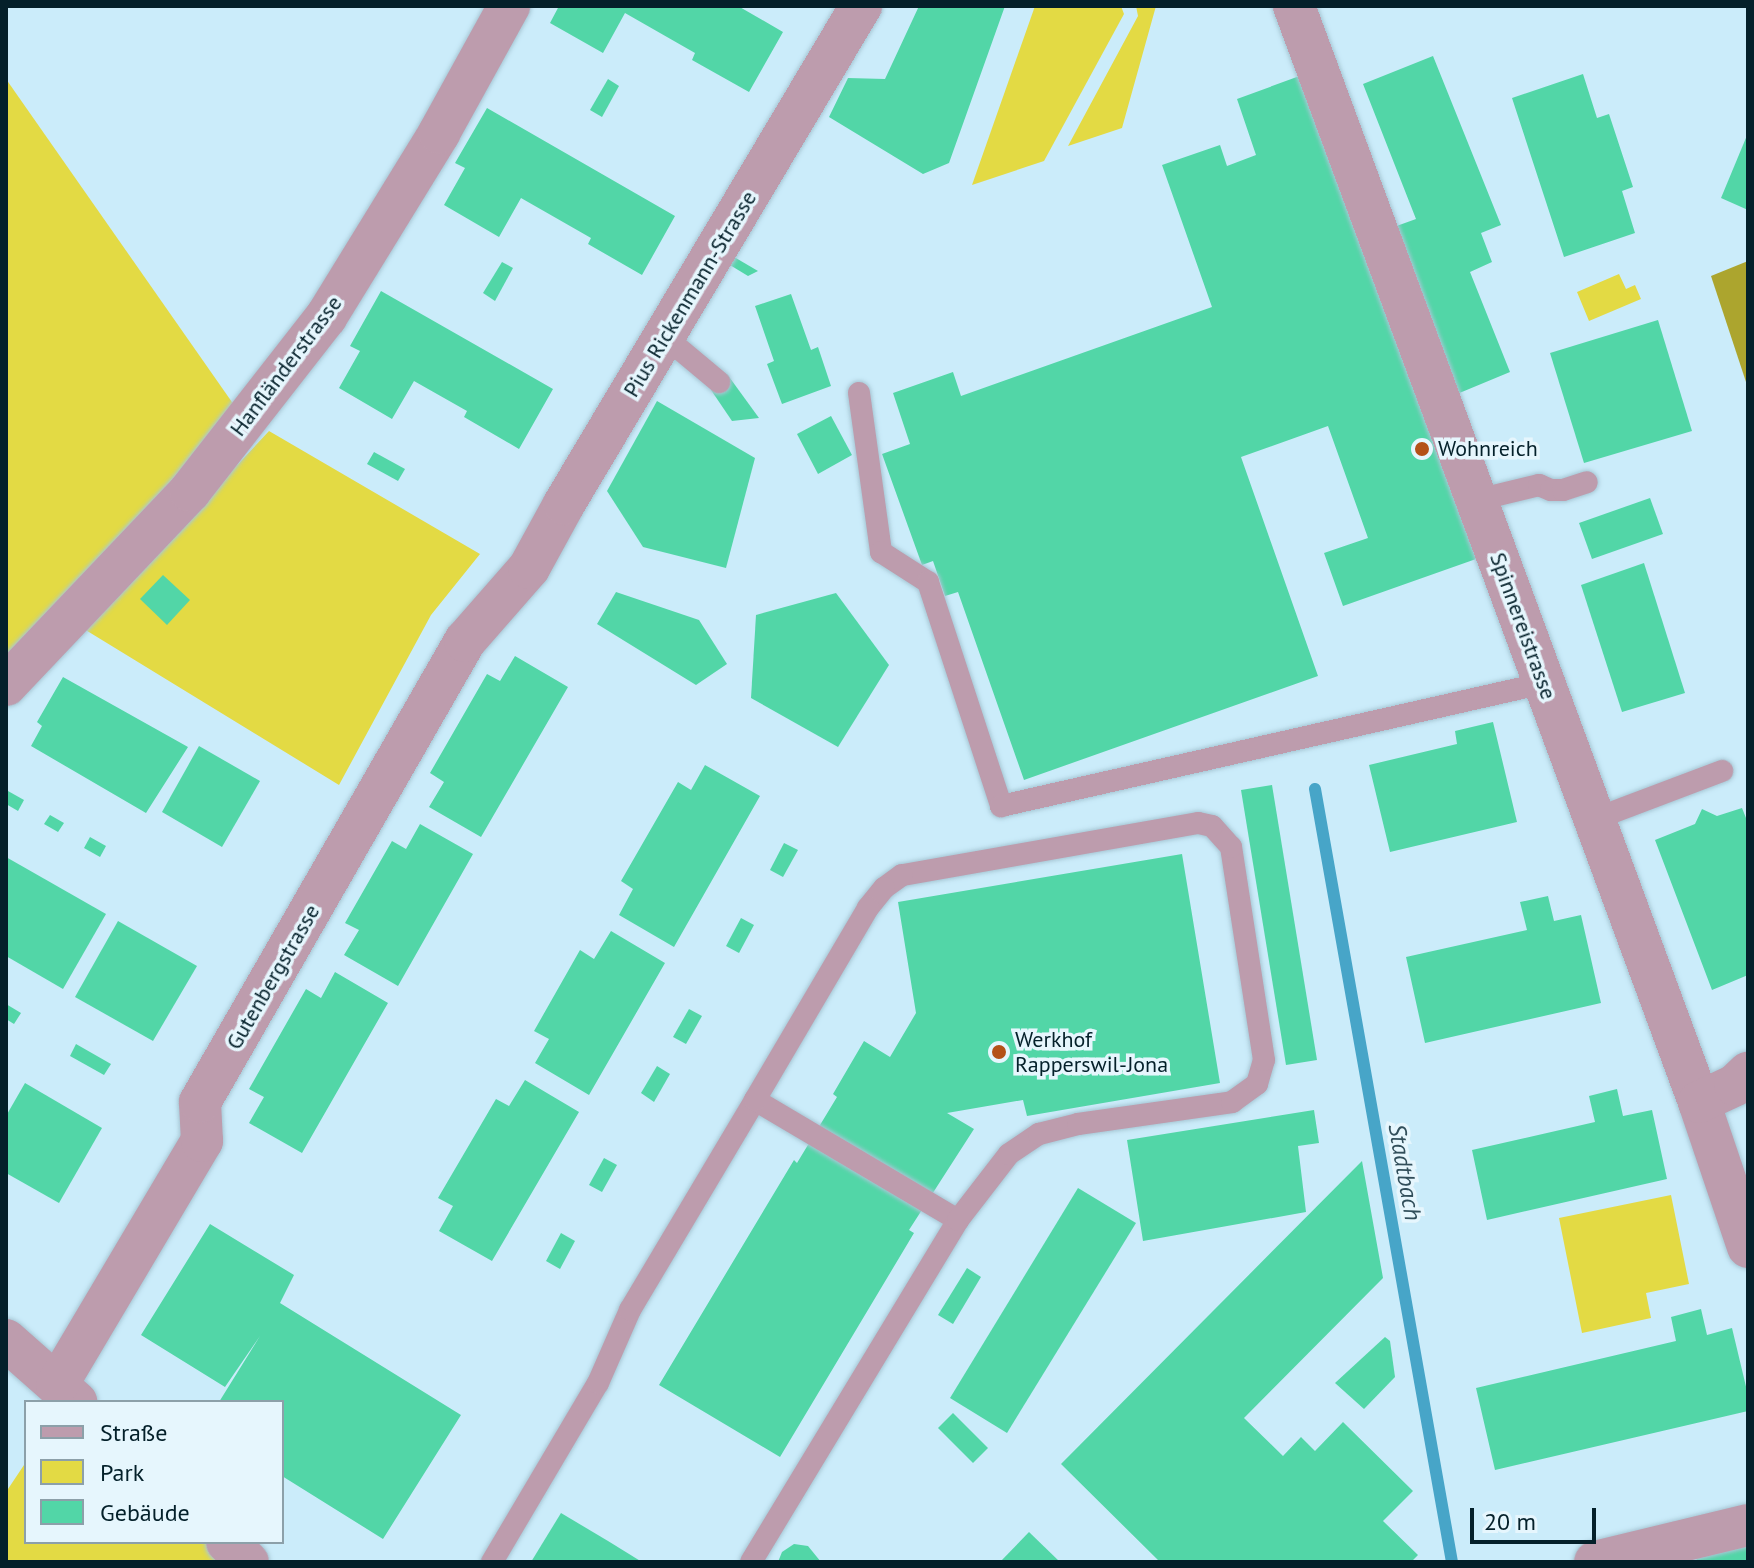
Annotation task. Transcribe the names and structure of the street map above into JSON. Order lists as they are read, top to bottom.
{
  "streets": {
    "street": [
      "Pius Rickenmann-Strasse",
      "Hanfländerstrasse",
      "Spinnereistrasse",
      "Gutenbergstrasse"
    ]
  },
  "crossings": [
    ["Pius Rickenmann-Strasse", "Gutenbergstrasse"]
  ],
  "water": ["Stadtbach"],
  "places": ["Wohnreich", "Werkhof Rapperswil-Jona"],
  "legend": ["Straße", "Park", "Gebäude"],
  "scale_bar": "20 m"
}
